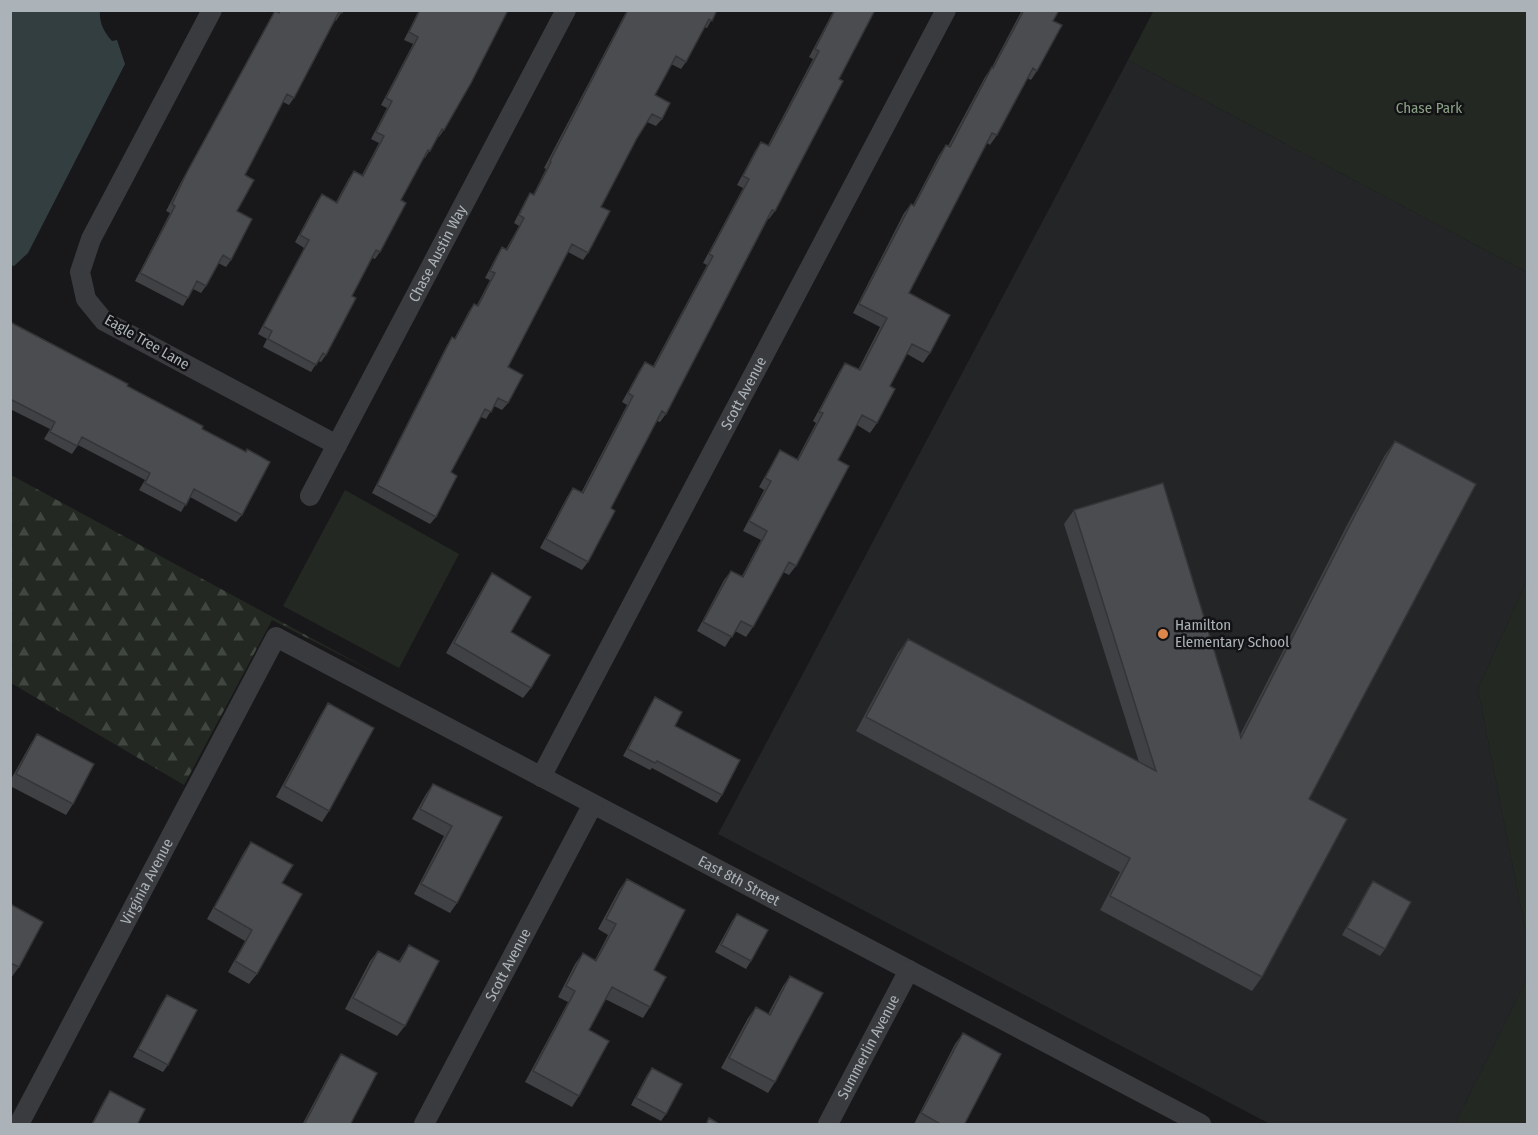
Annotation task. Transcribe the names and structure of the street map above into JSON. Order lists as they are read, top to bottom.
{
  "streets": {
    "street": [
      "Chase Austin Way",
      "Eagle Tree Lane",
      "Scott Avenue",
      "Virginia Avenue",
      "East 8th Street",
      "Summerlin Avenue"
    ]
  },
  "crossings": [
    ["Chase Austin Way", "Eagle Tree Lane"],
    ["Scott Avenue", "East 8th Street"],
    ["Virginia Avenue", "East 8th Street"],
    ["East 8th Street", "Summerlin Avenue"]
  ],
  "parks": ["Chase Park"],
  "places": ["Hamilton Elementary School"]
}
